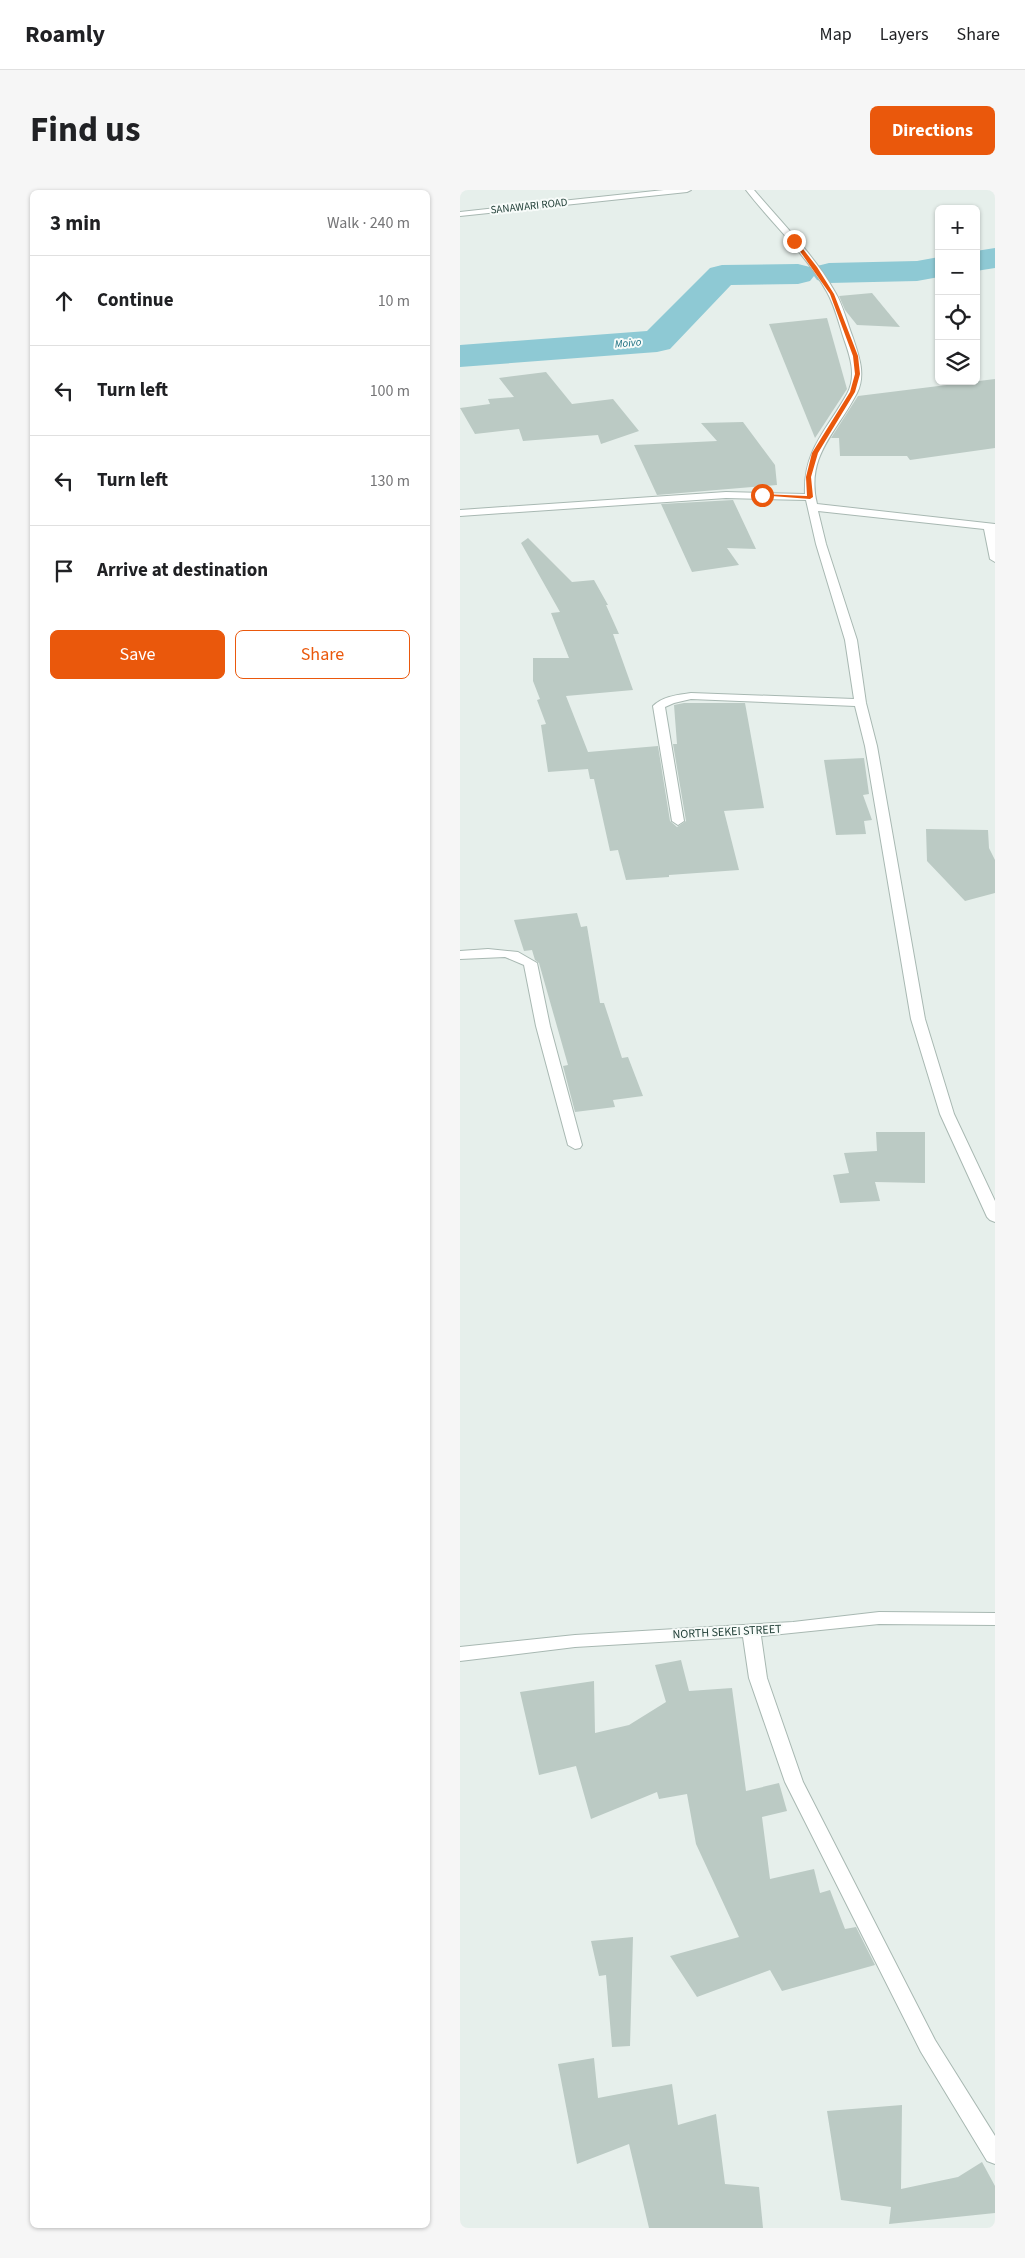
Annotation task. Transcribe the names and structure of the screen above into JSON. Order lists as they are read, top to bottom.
{
  "streets": {
    "street": ["SANAWARI ROAD", "NORTH SEKEI STREET"]
  },
  "water": ["Moivo"],
  "page": {
    "header": "Roamly",
    "nav": ["Map", "Layers", "Share"],
    "title": "Find us",
    "buttons": [
      "Directions",
      ["Save", "Share"]
    ],
    "heading": ["3 min", "Walk · 240 m"],
    "map_buttons": ["+", "−"],
    "list": [
      ["Continue", "10 m"],
      ["Turn left", "100 m"],
      ["Turn left", "130 m"],
      "Arrive at destination"
    ]
  }
}
